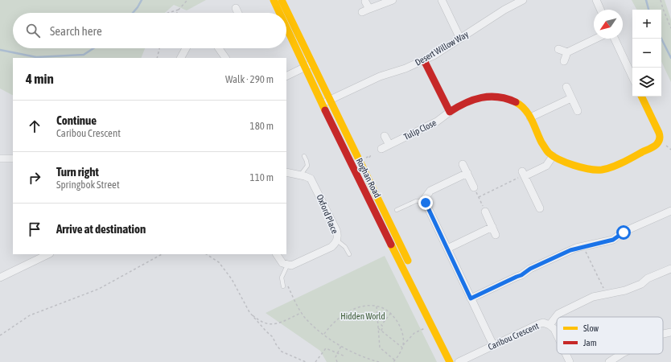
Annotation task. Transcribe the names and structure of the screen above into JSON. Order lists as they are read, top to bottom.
{
  "streets": {
    "main road": ["Roghan Road"],
    "street": [
      "Desert Willow Way",
      "Tulip Close",
      "Oxford Place",
      "Caribou Crescent"
    ]
  },
  "crossings": [
    ["Desert Willow Way", "Roghan Road"]
  ],
  "parks": ["Hidden World"],
  "legend": ["Slow", "Jam"],
  "north": "bottom left",
  "page": {
    "map_buttons": ["+", "−"],
    "search": "Search here",
    "heading": ["4 min", "Walk · 290 m"],
    "list": [
      ["Continue", "Caribou Crescent", "180 m"],
      ["Turn right", "Springbok Street", "110 m"],
      "Arrive at destination"
    ]
  }
}
